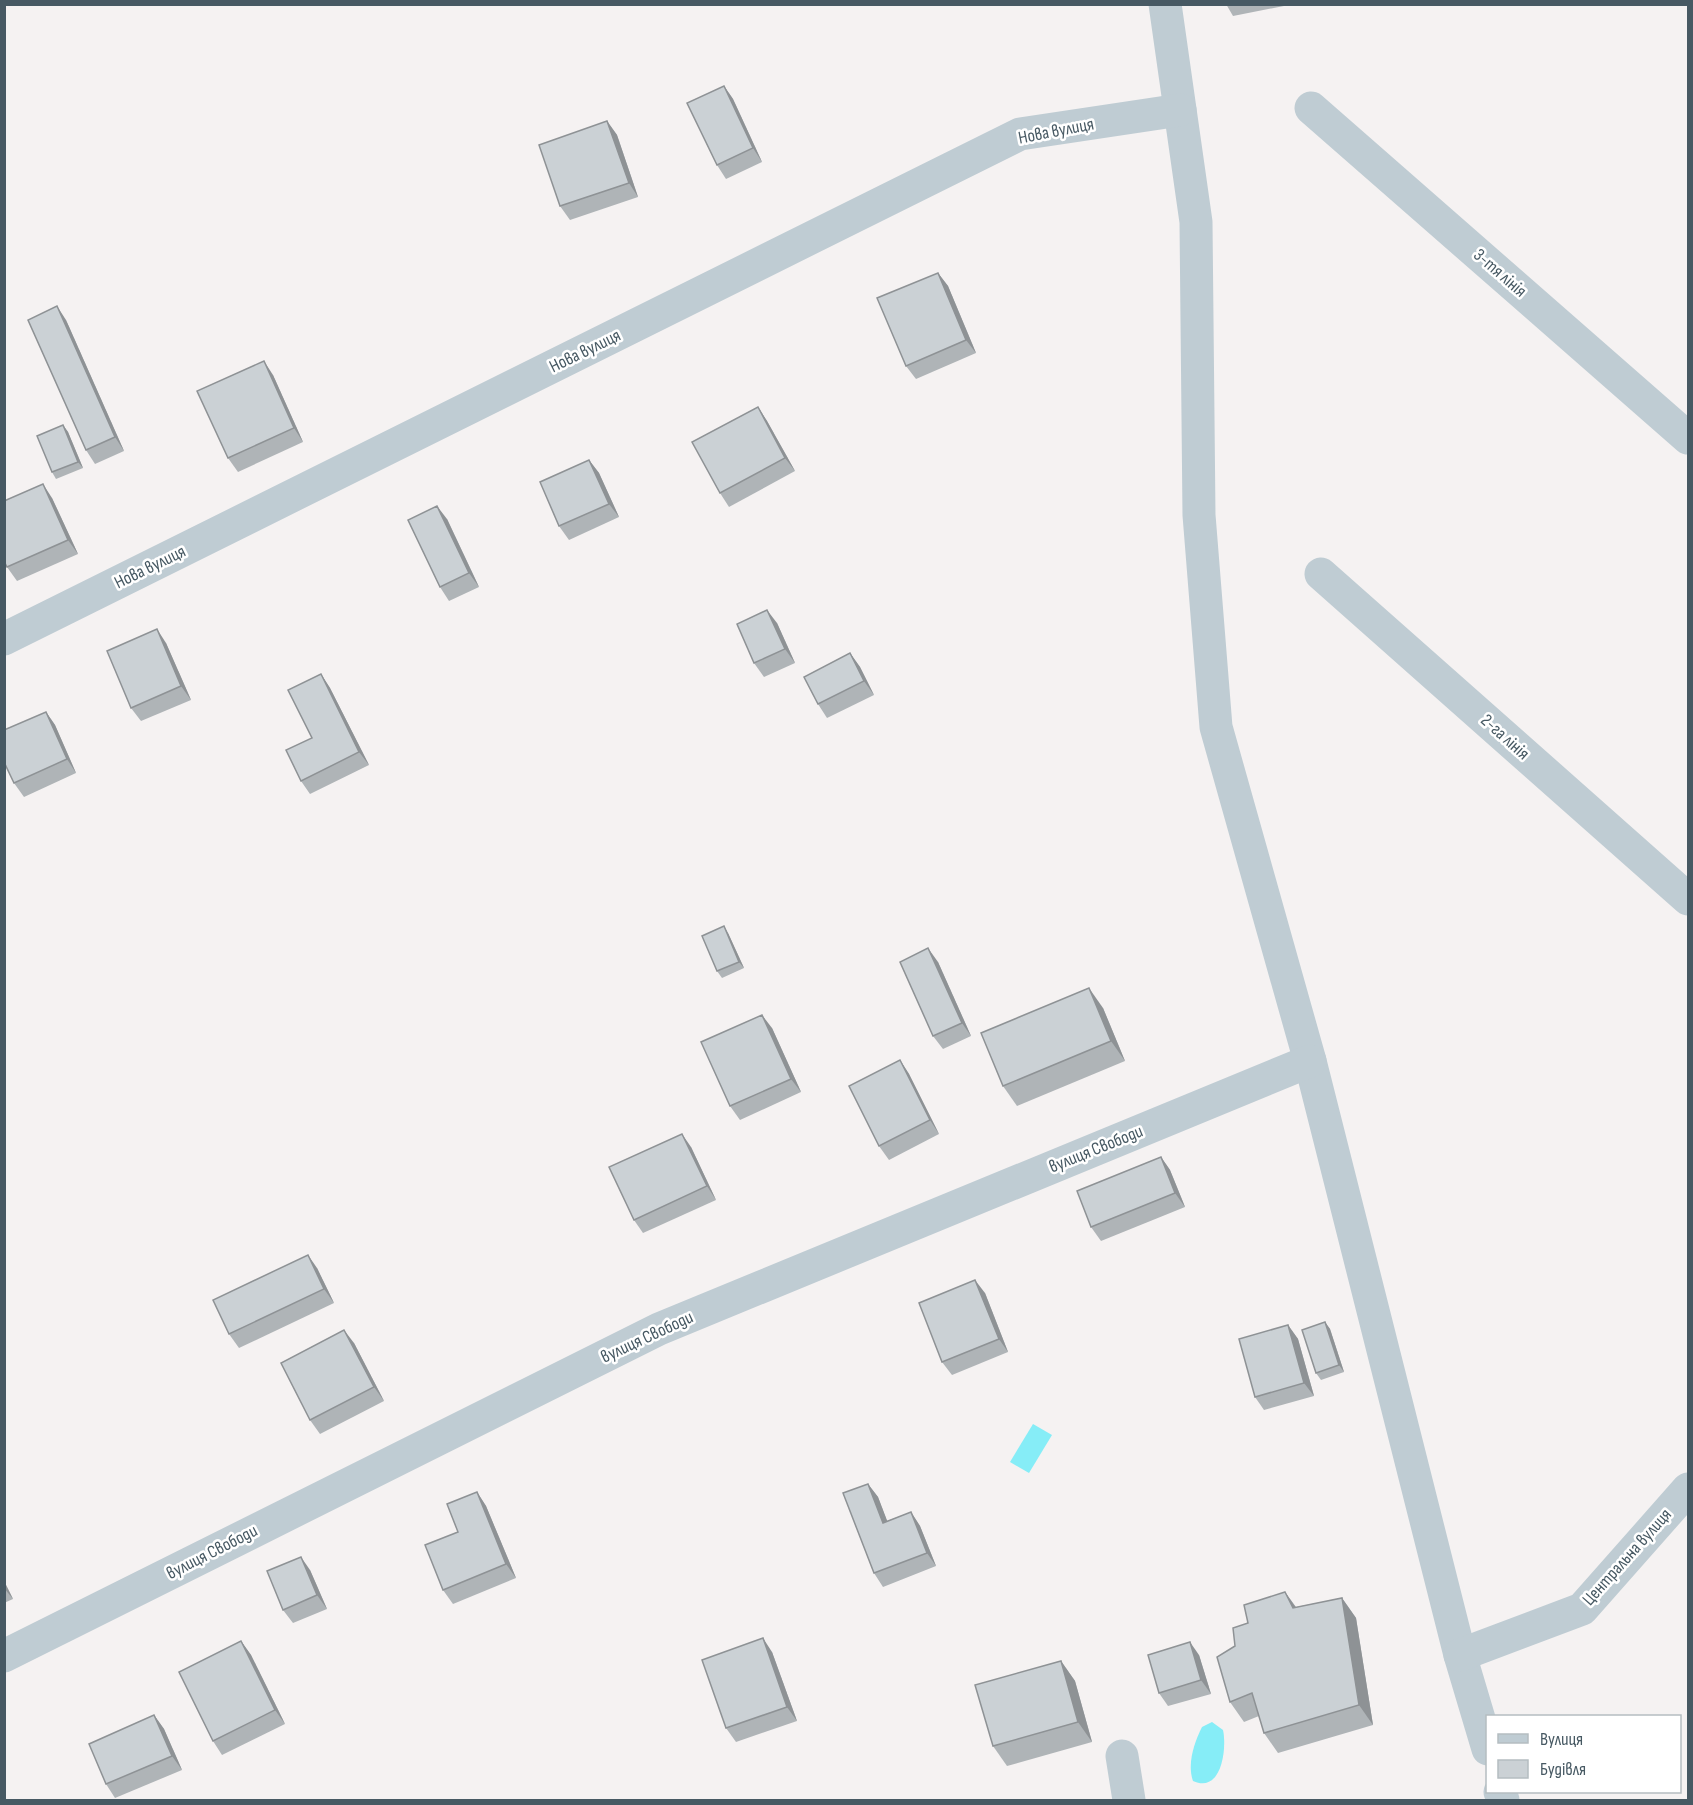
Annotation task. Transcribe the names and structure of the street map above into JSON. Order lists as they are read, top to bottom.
{
  "streets": {
    "street": [
      "Нова вулиця",
      "3-тя лінія",
      "2-га лінія",
      "вулиця Свободи",
      "Центральна вулиця"
    ]
  },
  "legend": ["Вулиця", "Будівля"]
}
